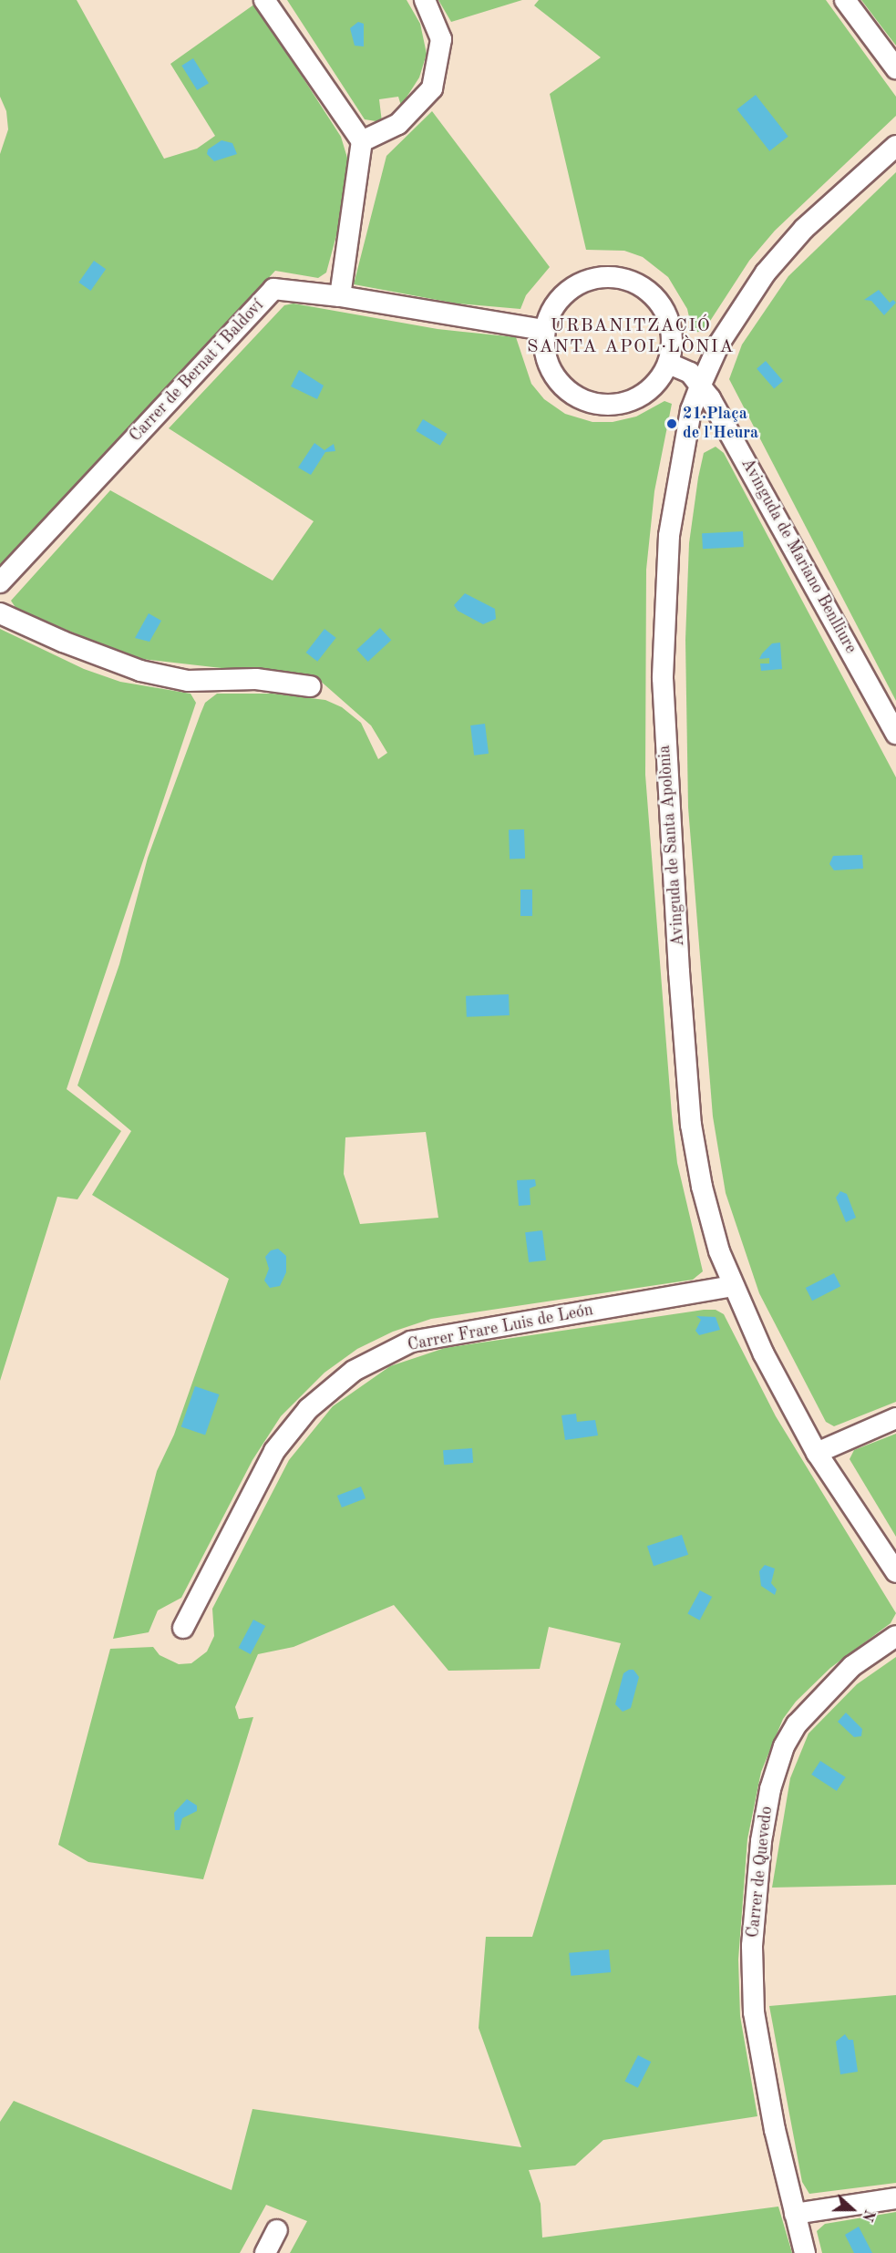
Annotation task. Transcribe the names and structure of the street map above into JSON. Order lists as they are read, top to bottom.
{
  "streets": {
    "street": [
      "Carrer de Bernat i Baldoví",
      "Avinguda de Mariano Benlliure",
      "Avinguda de Santa Apolònia",
      "Carrer Frare Luis de León",
      "Carrer de Quevedo"
    ]
  },
  "crossings": [
    ["Carrer de Bernat i Baldoví", "Avinguda de Mariano Benlliure"],
    ["Avinguda de Mariano Benlliure", "Avinguda de Santa Apolònia"],
    ["Avinguda de Santa Apolònia", "Carrer Frare Luis de León"]
  ],
  "districts": ["URBANITZACIÓ SANTA APOL·LÒNIA"],
  "places": ["21.Plaça de l'Heura"],
  "north": "right"
}
